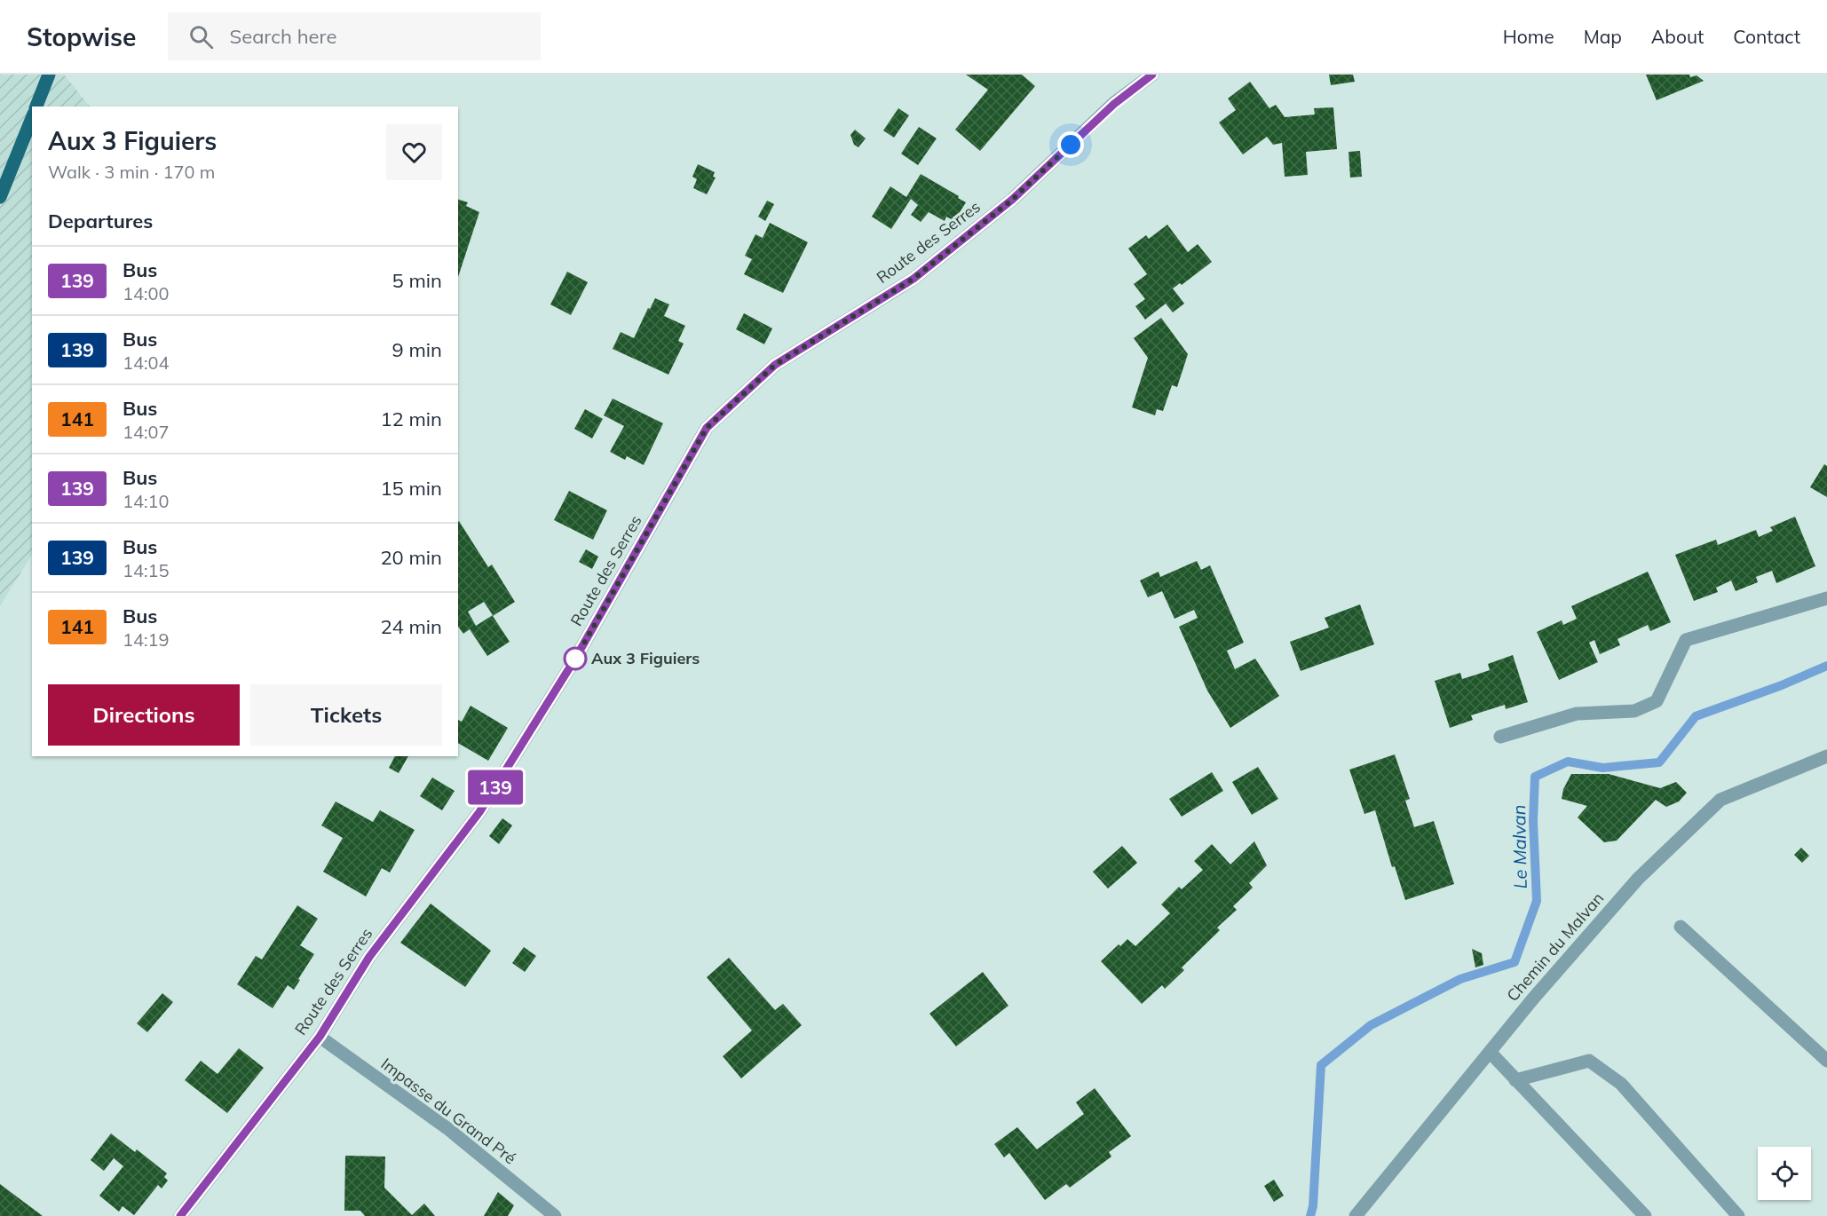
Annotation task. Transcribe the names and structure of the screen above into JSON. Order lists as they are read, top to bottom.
{
  "streets": {
    "street": ["Route des Serres", "Chemin du Malvan", "Impasse du Grand Pré"]
  },
  "crossings": [
    ["Route des Serres", "Impasse du Grand Pré"]
  ],
  "water": ["Le Malvan"],
  "places": ["Aux 3 Figuiers"],
  "lines": ["bus line 139"],
  "page": {
    "header": "Stopwise",
    "search": "Search here",
    "nav": [
      "Home",
      "Map",
      "About",
      "Contact"
    ],
    "on_map": "139",
    "heading": [
      ["Aux 3 Figuiers", "Walk · 3 min · 170 m"],
      "Departures"
    ],
    "list": [
      {
        "mark": "139",
        "name": "Bus",
        "note": "14:00",
        "value": "5 min"
      },
      {
        "mark": "139",
        "name": "Bus",
        "note": "14:04",
        "value": "9 min"
      },
      {
        "mark": "141",
        "name": "Bus",
        "note": "14:07",
        "value": "12 min"
      },
      {
        "mark": "139",
        "name": "Bus",
        "note": "14:10",
        "value": "15 min"
      },
      {
        "mark": "139",
        "name": "Bus",
        "note": "14:15",
        "value": "20 min"
      },
      {
        "mark": "141",
        "name": "Bus",
        "note": "14:19",
        "value": "24 min"
      }
    ],
    "buttons": ["Directions", "Tickets"]
  }
}
